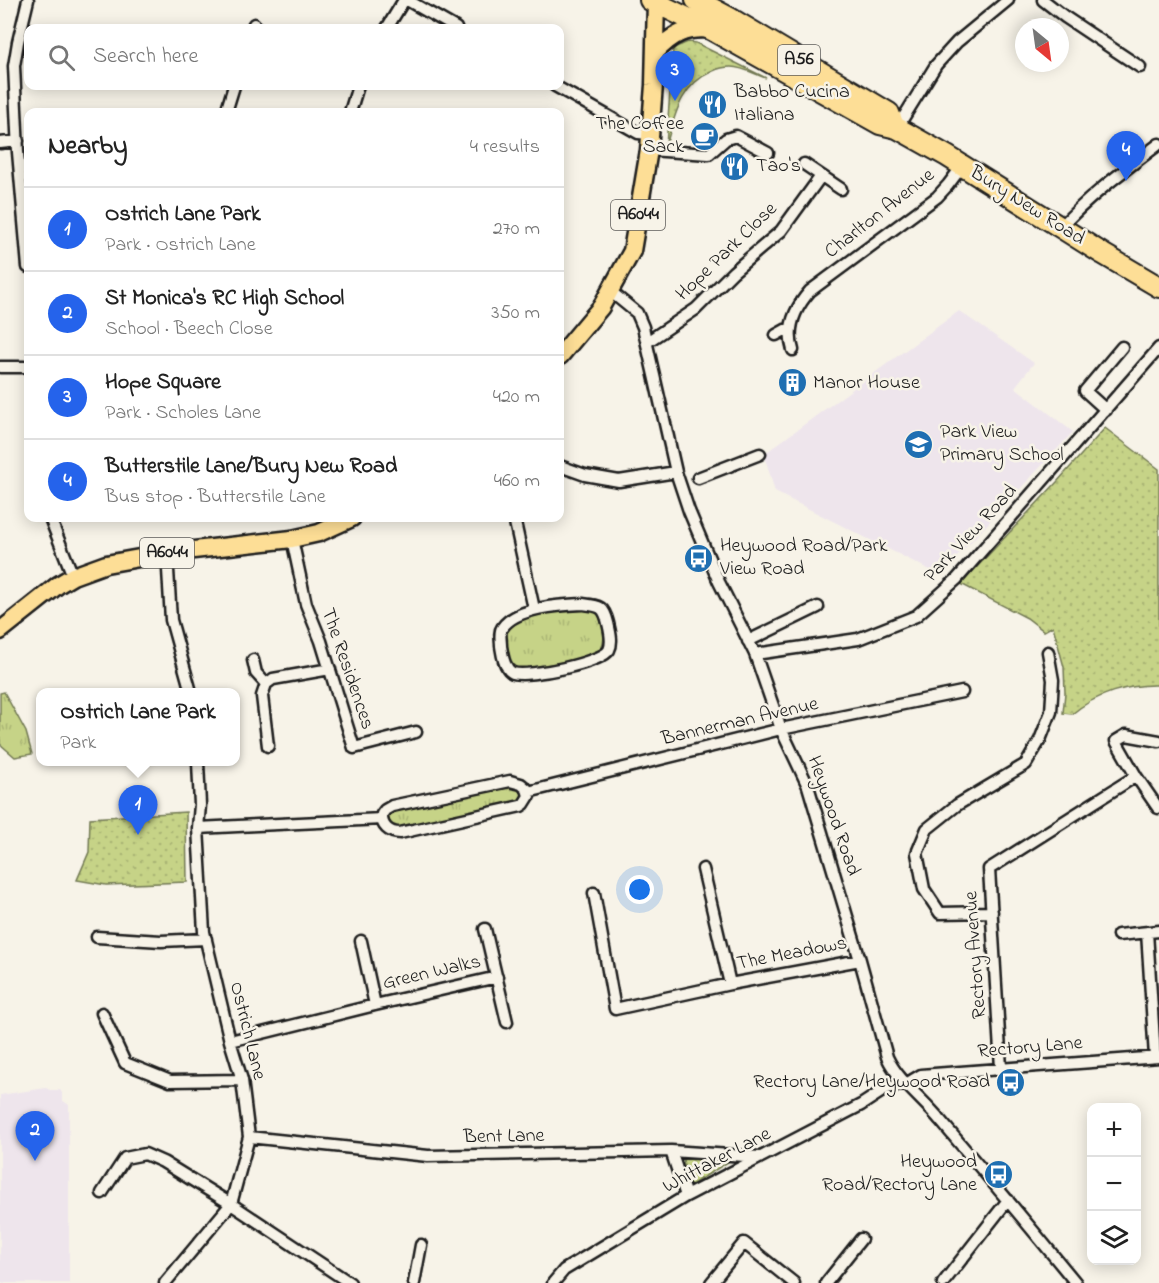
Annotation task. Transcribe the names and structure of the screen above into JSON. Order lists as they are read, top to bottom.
{
  "streets": {
    "highway": ["A56", "Bury New Road"],
    "main road": ["A6044"],
    "street": [
      "Charlton Avenue",
      "Hope Park Close",
      "Park View Road",
      "The Residences",
      "Bannerman Avenue",
      "Heywood Road",
      "The Meadows",
      "Rectory Avenue",
      "Green Walks",
      "Ostrich Lane",
      "Rectory Lane",
      "Bent Lane",
      "Whittaker Lane"
    ]
  },
  "crossings": [
    ["Bury New Road", "Charlton Avenue"],
    ["Bury New Road", "A6044"],
    ["A6044", "The Residences"],
    ["A6044", "Heywood Road"],
    ["Hope Park Close", "Heywood Road"],
    ["Park View Road", "Heywood Road"],
    ["Bannerman Avenue", "Heywood Road"],
    ["Heywood Road", "The Meadows"],
    ["Heywood Road", "Rectory Lane"],
    ["Heywood Road", "Whittaker Lane"],
    ["Rectory Avenue", "Rectory Lane"],
    ["Green Walks", "Ostrich Lane"],
    ["Ostrich Lane", "Bent Lane"],
    ["Rectory Lane", "Whittaker Lane"],
    ["Bent Lane", "Whittaker Lane"]
  ],
  "places": {
    "restaurant": ["Babbo Cucina Italiana", "Tao's"],
    "cafe": ["The Coffee Sack"],
    "building": ["Manor House"],
    "school or university": ["Park View Primary School"],
    "bus stop": ["Heywood Road/Park View Road", "Rectory Lane/Heywood Road", "Heywood Road/Rectory Lane"]
  },
  "north": "bottom right",
  "page": {
    "search": "Search here",
    "pins": [
      "3",
      "4",
      "1",
      "2"
    ],
    "heading": ["Nearby", "4 results"],
    "list": [
      {
        "mark": "1",
        "name": "Ostrich Lane Park",
        "note": "Park · Ostrich Lane",
        "value": "270 m"
      },
      {
        "mark": "2",
        "name": "St Monica's RC High School",
        "note": "School · Beech Close",
        "value": "350 m"
      },
      {
        "mark": "3",
        "name": "Hope Square",
        "note": "Park · Scholes Lane",
        "value": "420 m"
      },
      {
        "mark": "4",
        "name": "Butterstile Lane/Bury New Road",
        "note": "Bus stop · Butterstile Lane",
        "value": "460 m"
      }
    ],
    "popup": ["Ostrich Lane Park", "Park"],
    "map_buttons": ["+", "−"]
  }
}
